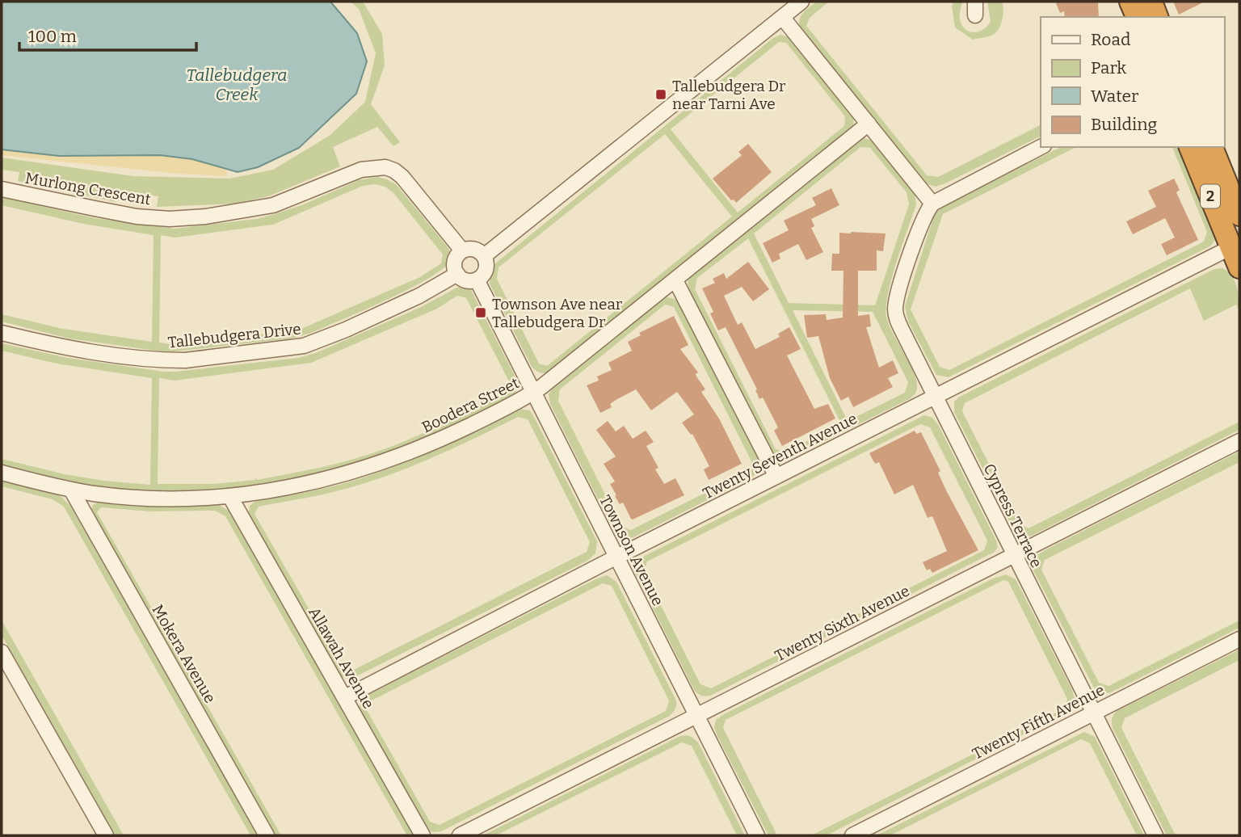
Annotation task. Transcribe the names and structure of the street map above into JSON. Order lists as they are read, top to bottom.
{
  "streets": {
    "highway": ["2"],
    "street": [
      "Murlong Crescent",
      "Tallebudgera Drive",
      "Boodera Street",
      "Twenty Seventh Avenue",
      "Cypress Terrace",
      "Townson Avenue",
      "Twenty Sixth Avenue",
      "Mokera Avenue",
      "Allawah Avenue",
      "Twenty Fifth Avenue"
    ]
  },
  "crossings": [
    ["Murlong Crescent", "Tallebudgera Drive"],
    ["Murlong Crescent", "Townson Avenue"],
    ["2", "Twenty Seventh Avenue"],
    ["Tallebudgera Drive", "Townson Avenue"],
    ["Boodera Street", "Townson Avenue"],
    ["Boodera Street", "Mokera Avenue"],
    ["Boodera Street", "Allawah Avenue"],
    ["Twenty Seventh Avenue", "Cypress Terrace"],
    ["Twenty Seventh Avenue", "Townson Avenue"],
    ["Twenty Seventh Avenue", "Allawah Avenue"],
    ["Cypress Terrace", "Twenty Sixth Avenue"],
    ["Cypress Terrace", "Twenty Fifth Avenue"],
    ["Townson Avenue", "Twenty Sixth Avenue"]
  ],
  "water": ["Tallebudgera Creek"],
  "places": {
    "transit": ["Tallebudgera Dr near Tarni Ave", "Townson Ave near Tallebudgera Dr"]
  },
  "legend": [
    "Road",
    "Park",
    "Water",
    "Building"
  ],
  "scale_bar": "100 m"
}
